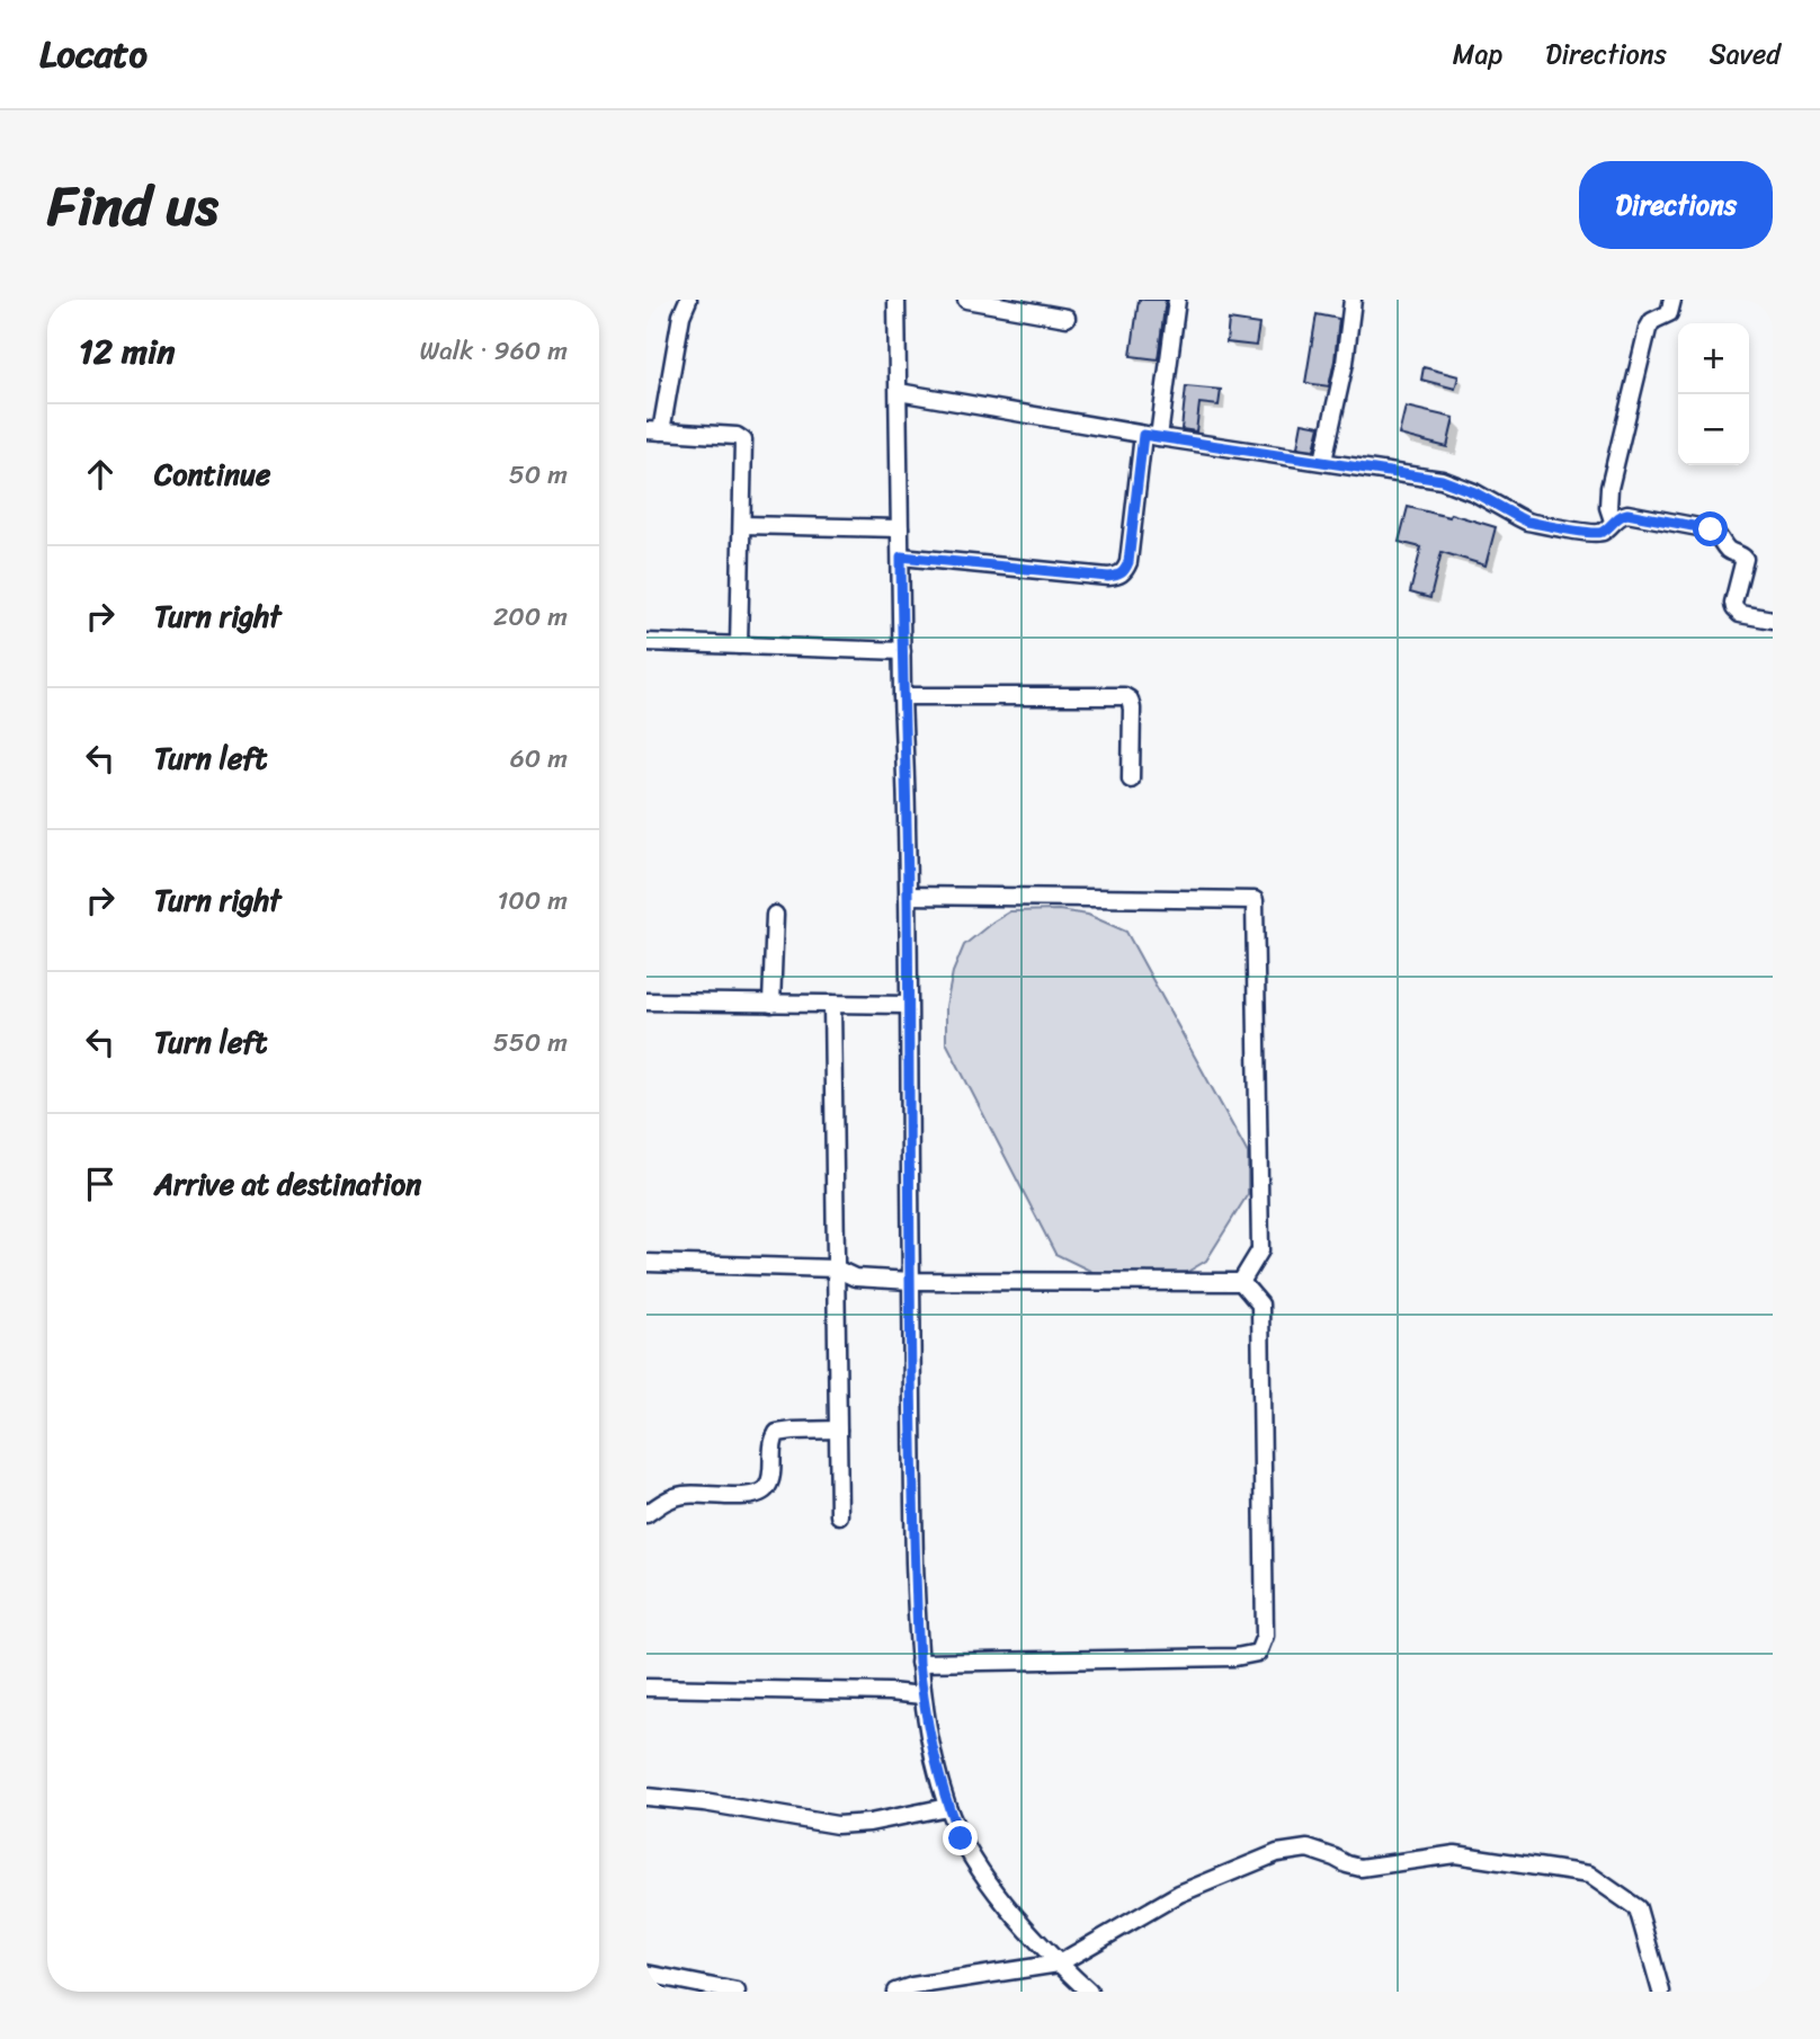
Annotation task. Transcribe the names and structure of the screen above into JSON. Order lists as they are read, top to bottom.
{
  "page": {
    "header": "Locato",
    "nav": ["Map", "Directions", "Saved"],
    "title": "Find us",
    "buttons": "Directions",
    "heading": ["12 min", "Walk · 960 m"],
    "map_buttons": ["+", "−"],
    "list": [
      ["Continue", "50 m"],
      ["Turn right", "200 m"],
      ["Turn left", "60 m"],
      ["Turn right", "100 m"],
      ["Turn left", "550 m"],
      "Arrive at destination"
    ]
  }
}
